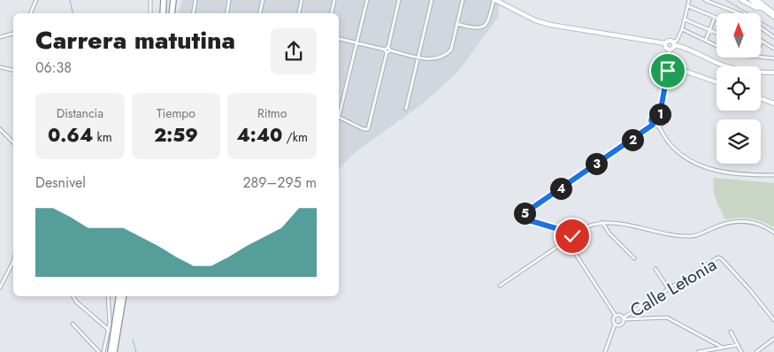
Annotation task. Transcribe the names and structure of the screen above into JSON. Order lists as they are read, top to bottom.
{
  "streets": {
    "street": ["Calle Letonia"]
  },
  "north": "top",
  "page": {
    "heading": ["Carrera matutina", "06:38"],
    "stats": [
      ["Distancia", "0.64 km"],
      ["Tiempo", "2:59"],
      ["Ritmo", "4:40 /km"]
    ],
    "pins": [
      "1",
      "2",
      "3",
      "4",
      "5"
    ],
    "chart": ["Desnivel", "289–295 m"]
  }
}
